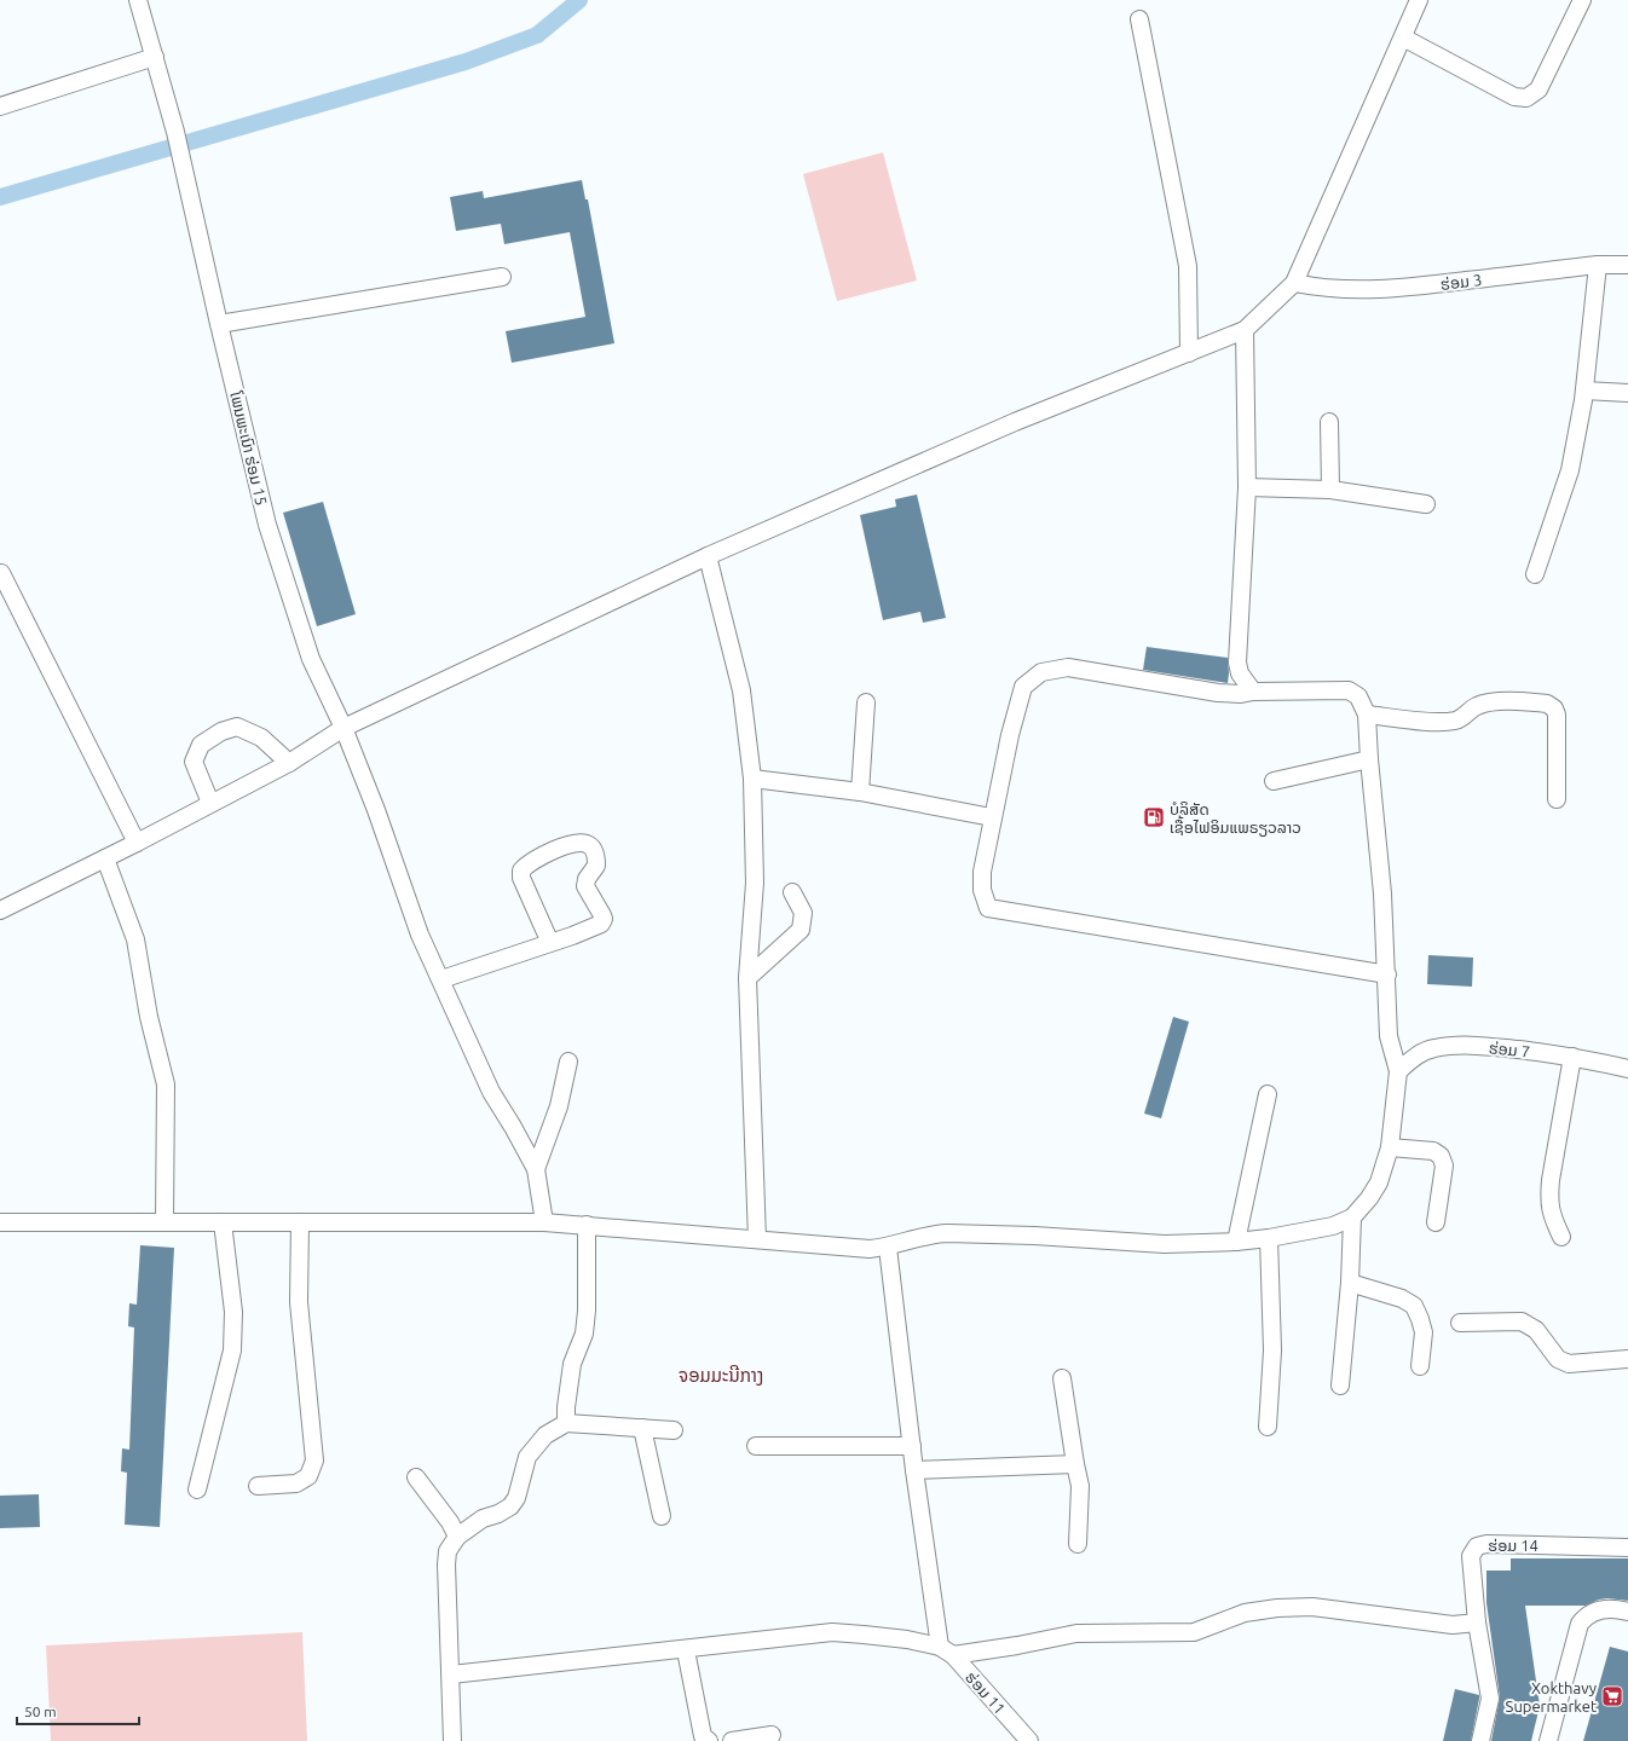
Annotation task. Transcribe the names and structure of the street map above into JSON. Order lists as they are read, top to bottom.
{
  "streets": {
    "street": [
      "ຮ່ອມ 3",
      "ໂພນພະເນົາ ຮ່ອມ 15",
      "ຮ່ອມ 7",
      "ຮ່ອມ 14",
      "ຮ່ອມ 11"
    ]
  },
  "districts": ["ຈອມມະນີກາງ"],
  "places": {
    "fuel station": ["ບໍລິສັດ ເຊື້ອໄຟອິມແພຣຽວລາວ"],
    "supermarket": ["Xokthavy Supermarket"]
  },
  "scale_bar": "50 m"
}
